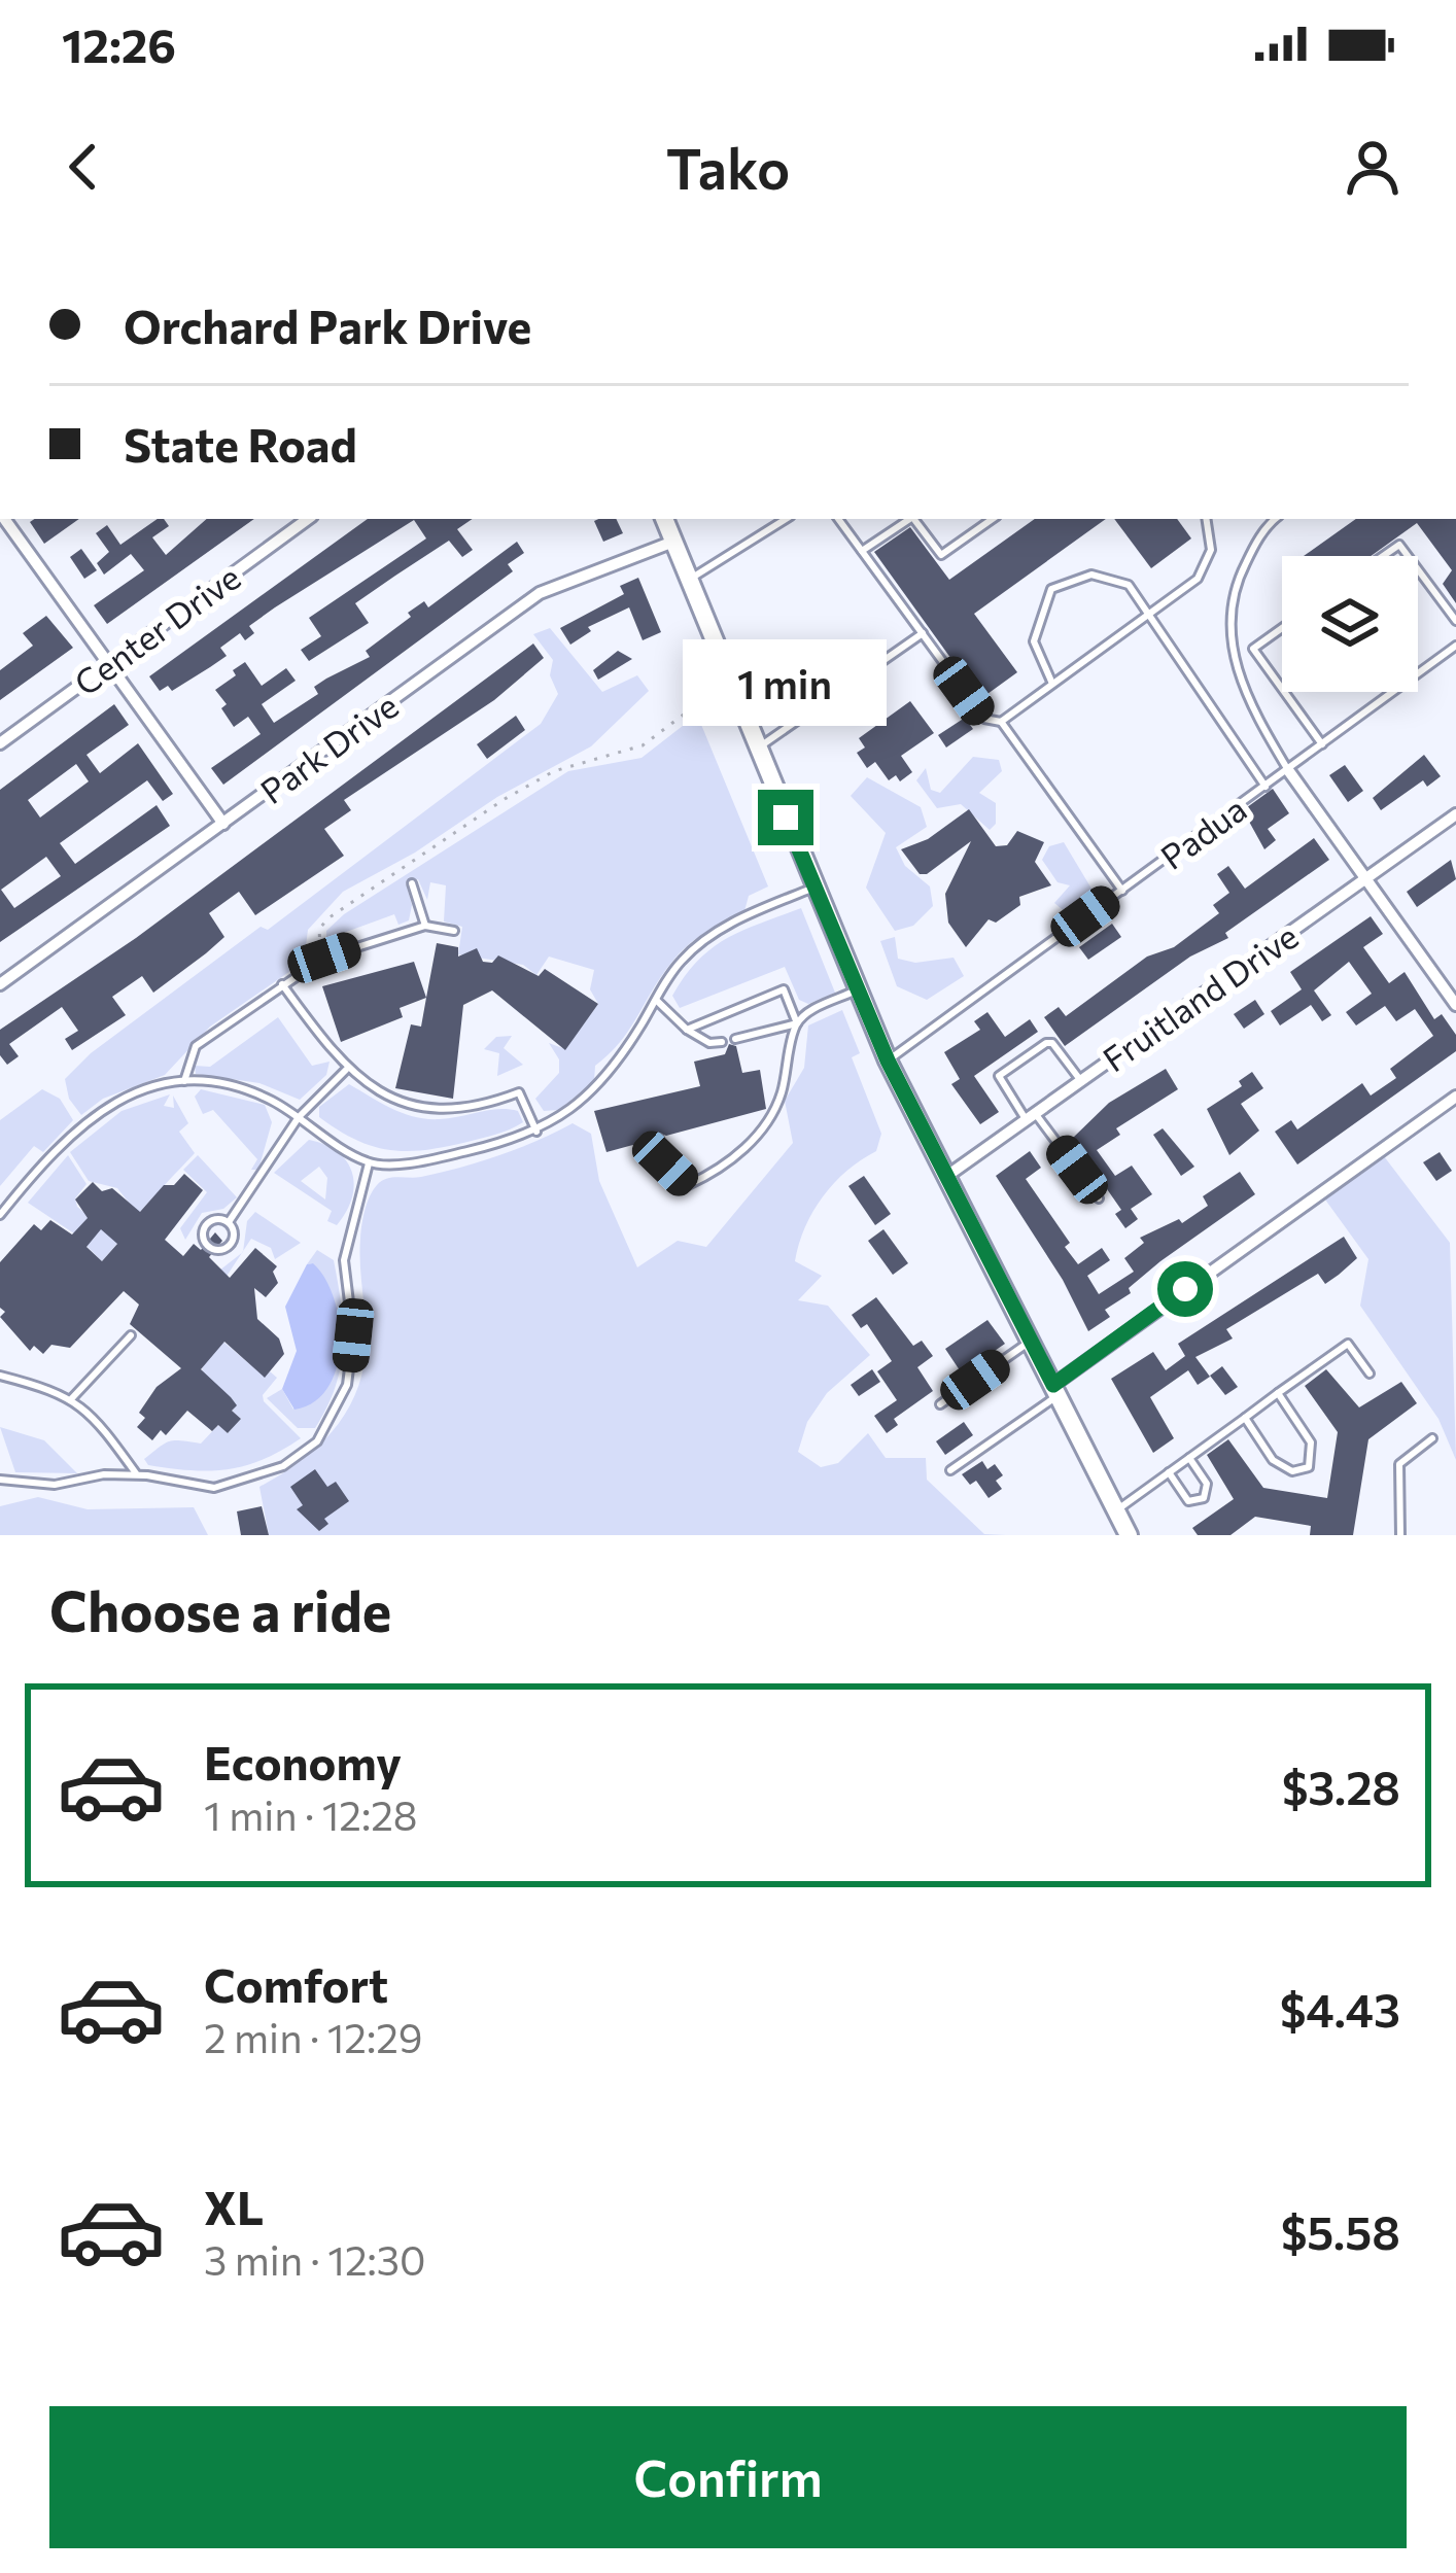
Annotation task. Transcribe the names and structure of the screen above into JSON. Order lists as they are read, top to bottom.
{
  "streets": {
    "street": ["Center Drive", "Park Drive", "Fruitland Drive"],
    "lane": ["Padua"]
  },
  "page": {
    "status": "12:26",
    "header": "Tako",
    "banner": ["Orchard Park Drive", "State Road"],
    "bubble": "1 min",
    "heading": "Choose a ride",
    "list": [
      {
        "name": "Economy",
        "note": "1 min · 12:28",
        "value": "$3.28"
      },
      {
        "name": "Comfort",
        "note": "2 min · 12:29",
        "value": "$4.43"
      },
      {
        "name": "XL",
        "note": "3 min · 12:30",
        "value": "$5.58"
      }
    ],
    "buttons": "Confirm"
  }
}
